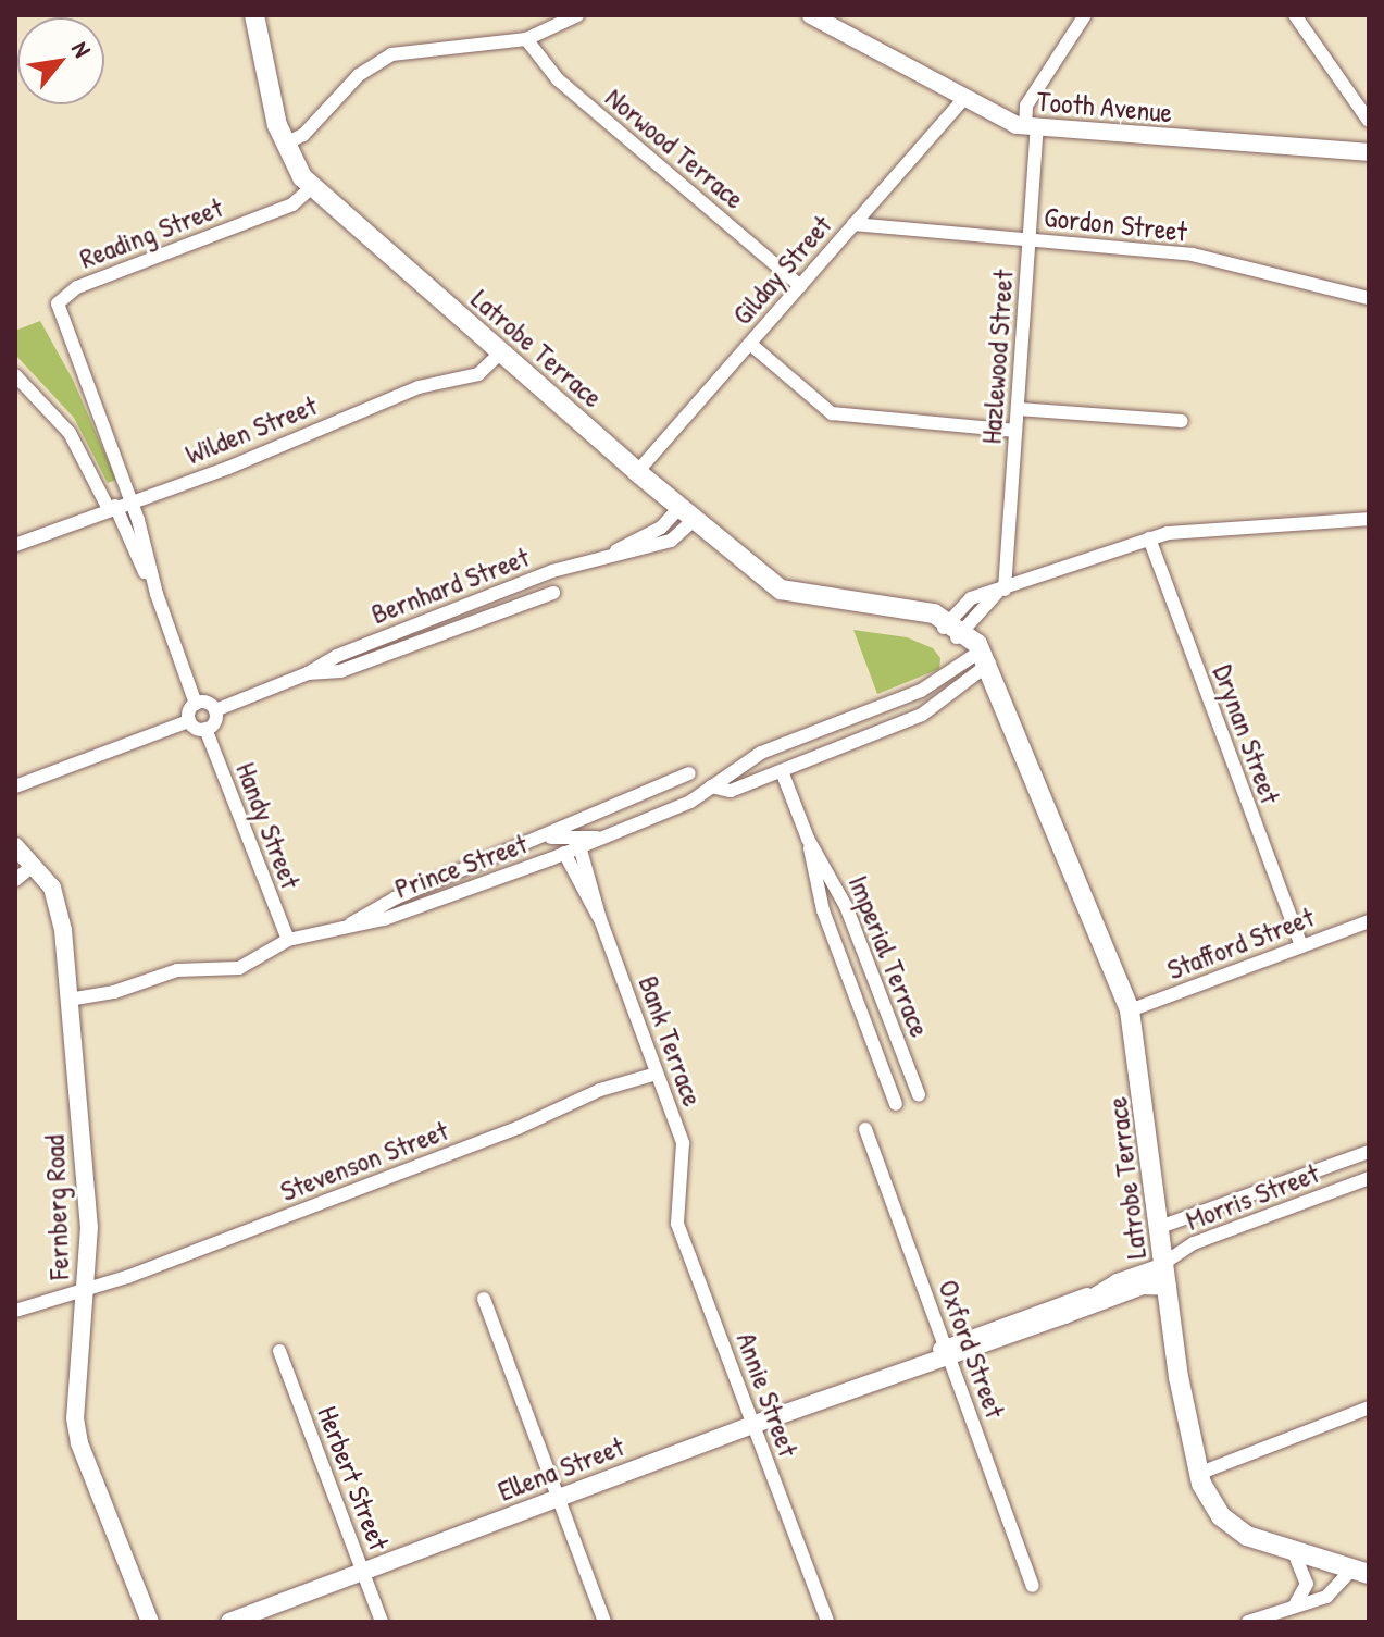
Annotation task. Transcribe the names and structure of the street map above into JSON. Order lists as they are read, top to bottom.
{
  "streets": {
    "main road": ["Latrobe Terrace"],
    "street": [
      "Tooth Avenue",
      "Norwood Terrace",
      "Gordon Street",
      "Reading Street",
      "Gilday Street",
      "Hazlewood Street",
      "Wilden Street",
      "Bernhard Street",
      "Drynan Street",
      "Handy Street",
      "Prince Street",
      "Stafford Street",
      "Imperial Terrace",
      "Bank Terrace",
      "Stevenson Street",
      "Morris Street",
      "Fernberg Road",
      "Oxford Street",
      "Annie Street",
      "Ellena Street",
      "Herbert Street"
    ]
  },
  "crossings": [
    ["Tooth Avenue", "Gilday Street"],
    ["Tooth Avenue", "Hazlewood Street"],
    ["Norwood Terrace", "Gilday Street"],
    ["Gordon Street", "Gilday Street"],
    ["Gordon Street", "Hazlewood Street"],
    ["Reading Street", "Latrobe Terrace"],
    ["Reading Street", "Wilden Street"],
    ["Gilday Street", "Latrobe Terrace"],
    ["Latrobe Terrace", "Wilden Street"],
    ["Latrobe Terrace", "Bernhard Street"],
    ["Latrobe Terrace", "Prince Street"],
    ["Latrobe Terrace", "Stafford Street"],
    ["Latrobe Terrace", "Morris Street"],
    ["Latrobe Terrace", "Ellena Street"],
    ["Bernhard Street", "Handy Street"],
    ["Drynan Street", "Stafford Street"],
    ["Handy Street", "Prince Street"],
    ["Prince Street", "Imperial Terrace"],
    ["Prince Street", "Bank Terrace"],
    ["Prince Street", "Fernberg Road"],
    ["Bank Terrace", "Stevenson Street"],
    ["Bank Terrace", "Annie Street"],
    ["Stevenson Street", "Fernberg Road"],
    ["Morris Street", "Ellena Street"],
    ["Oxford Street", "Ellena Street"],
    ["Annie Street", "Ellena Street"],
    ["Ellena Street", "Herbert Street"]
  ],
  "north": "top right"
}
